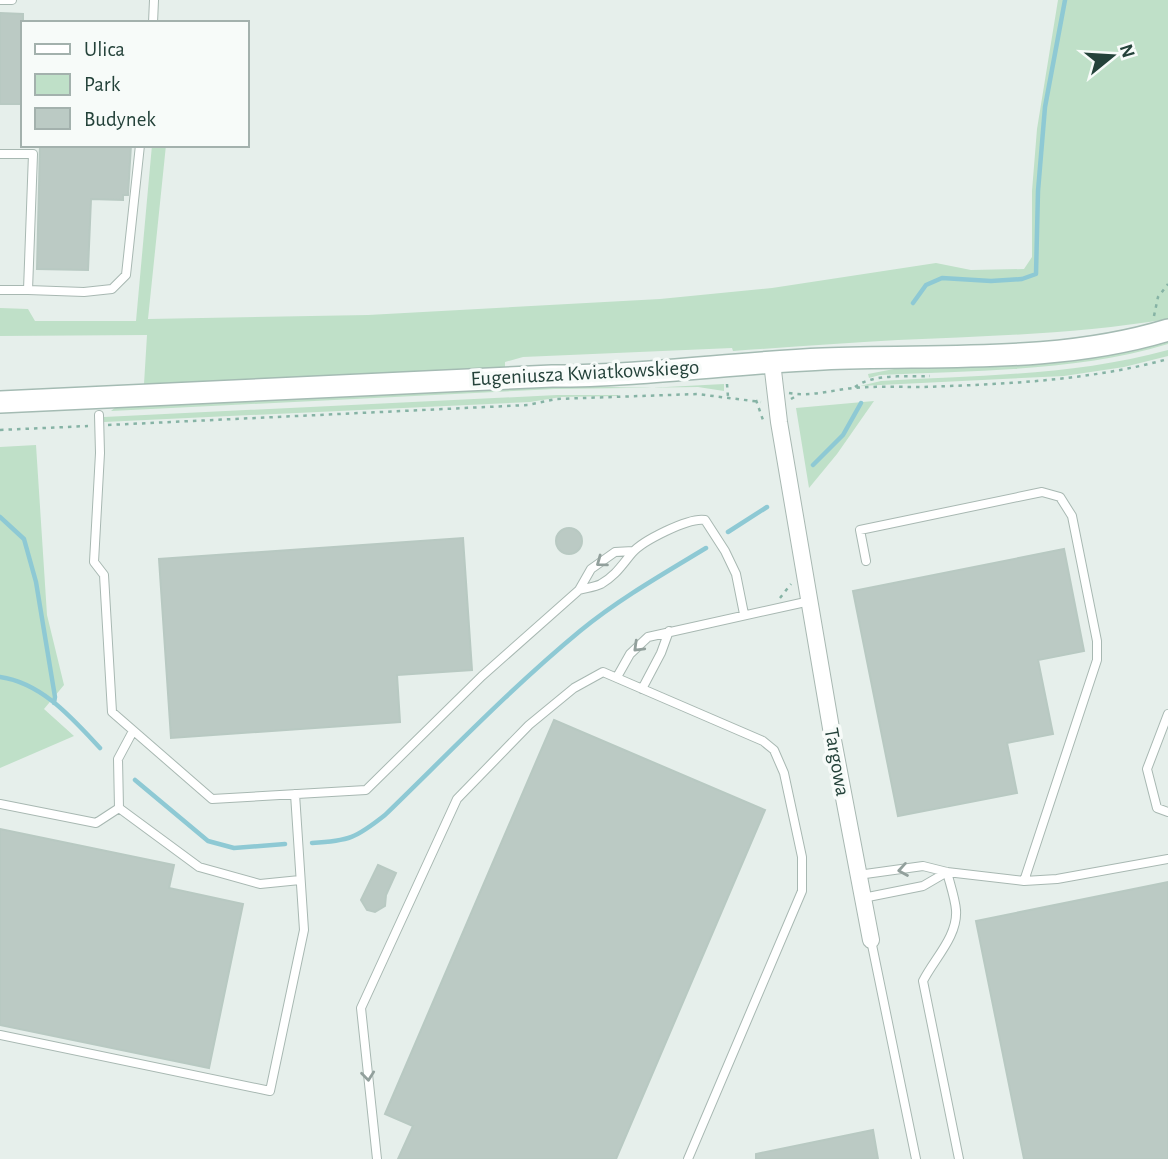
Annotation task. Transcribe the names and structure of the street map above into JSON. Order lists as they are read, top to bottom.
{
  "streets": {
    "main road": ["Eugeniusza Kwiatkowskiego"],
    "street": ["Targowa"]
  },
  "crossings": [
    ["Eugeniusza Kwiatkowskiego", "Targowa"]
  ],
  "legend": ["Ulica", "Park", "Budynek"],
  "north": "right"
}
